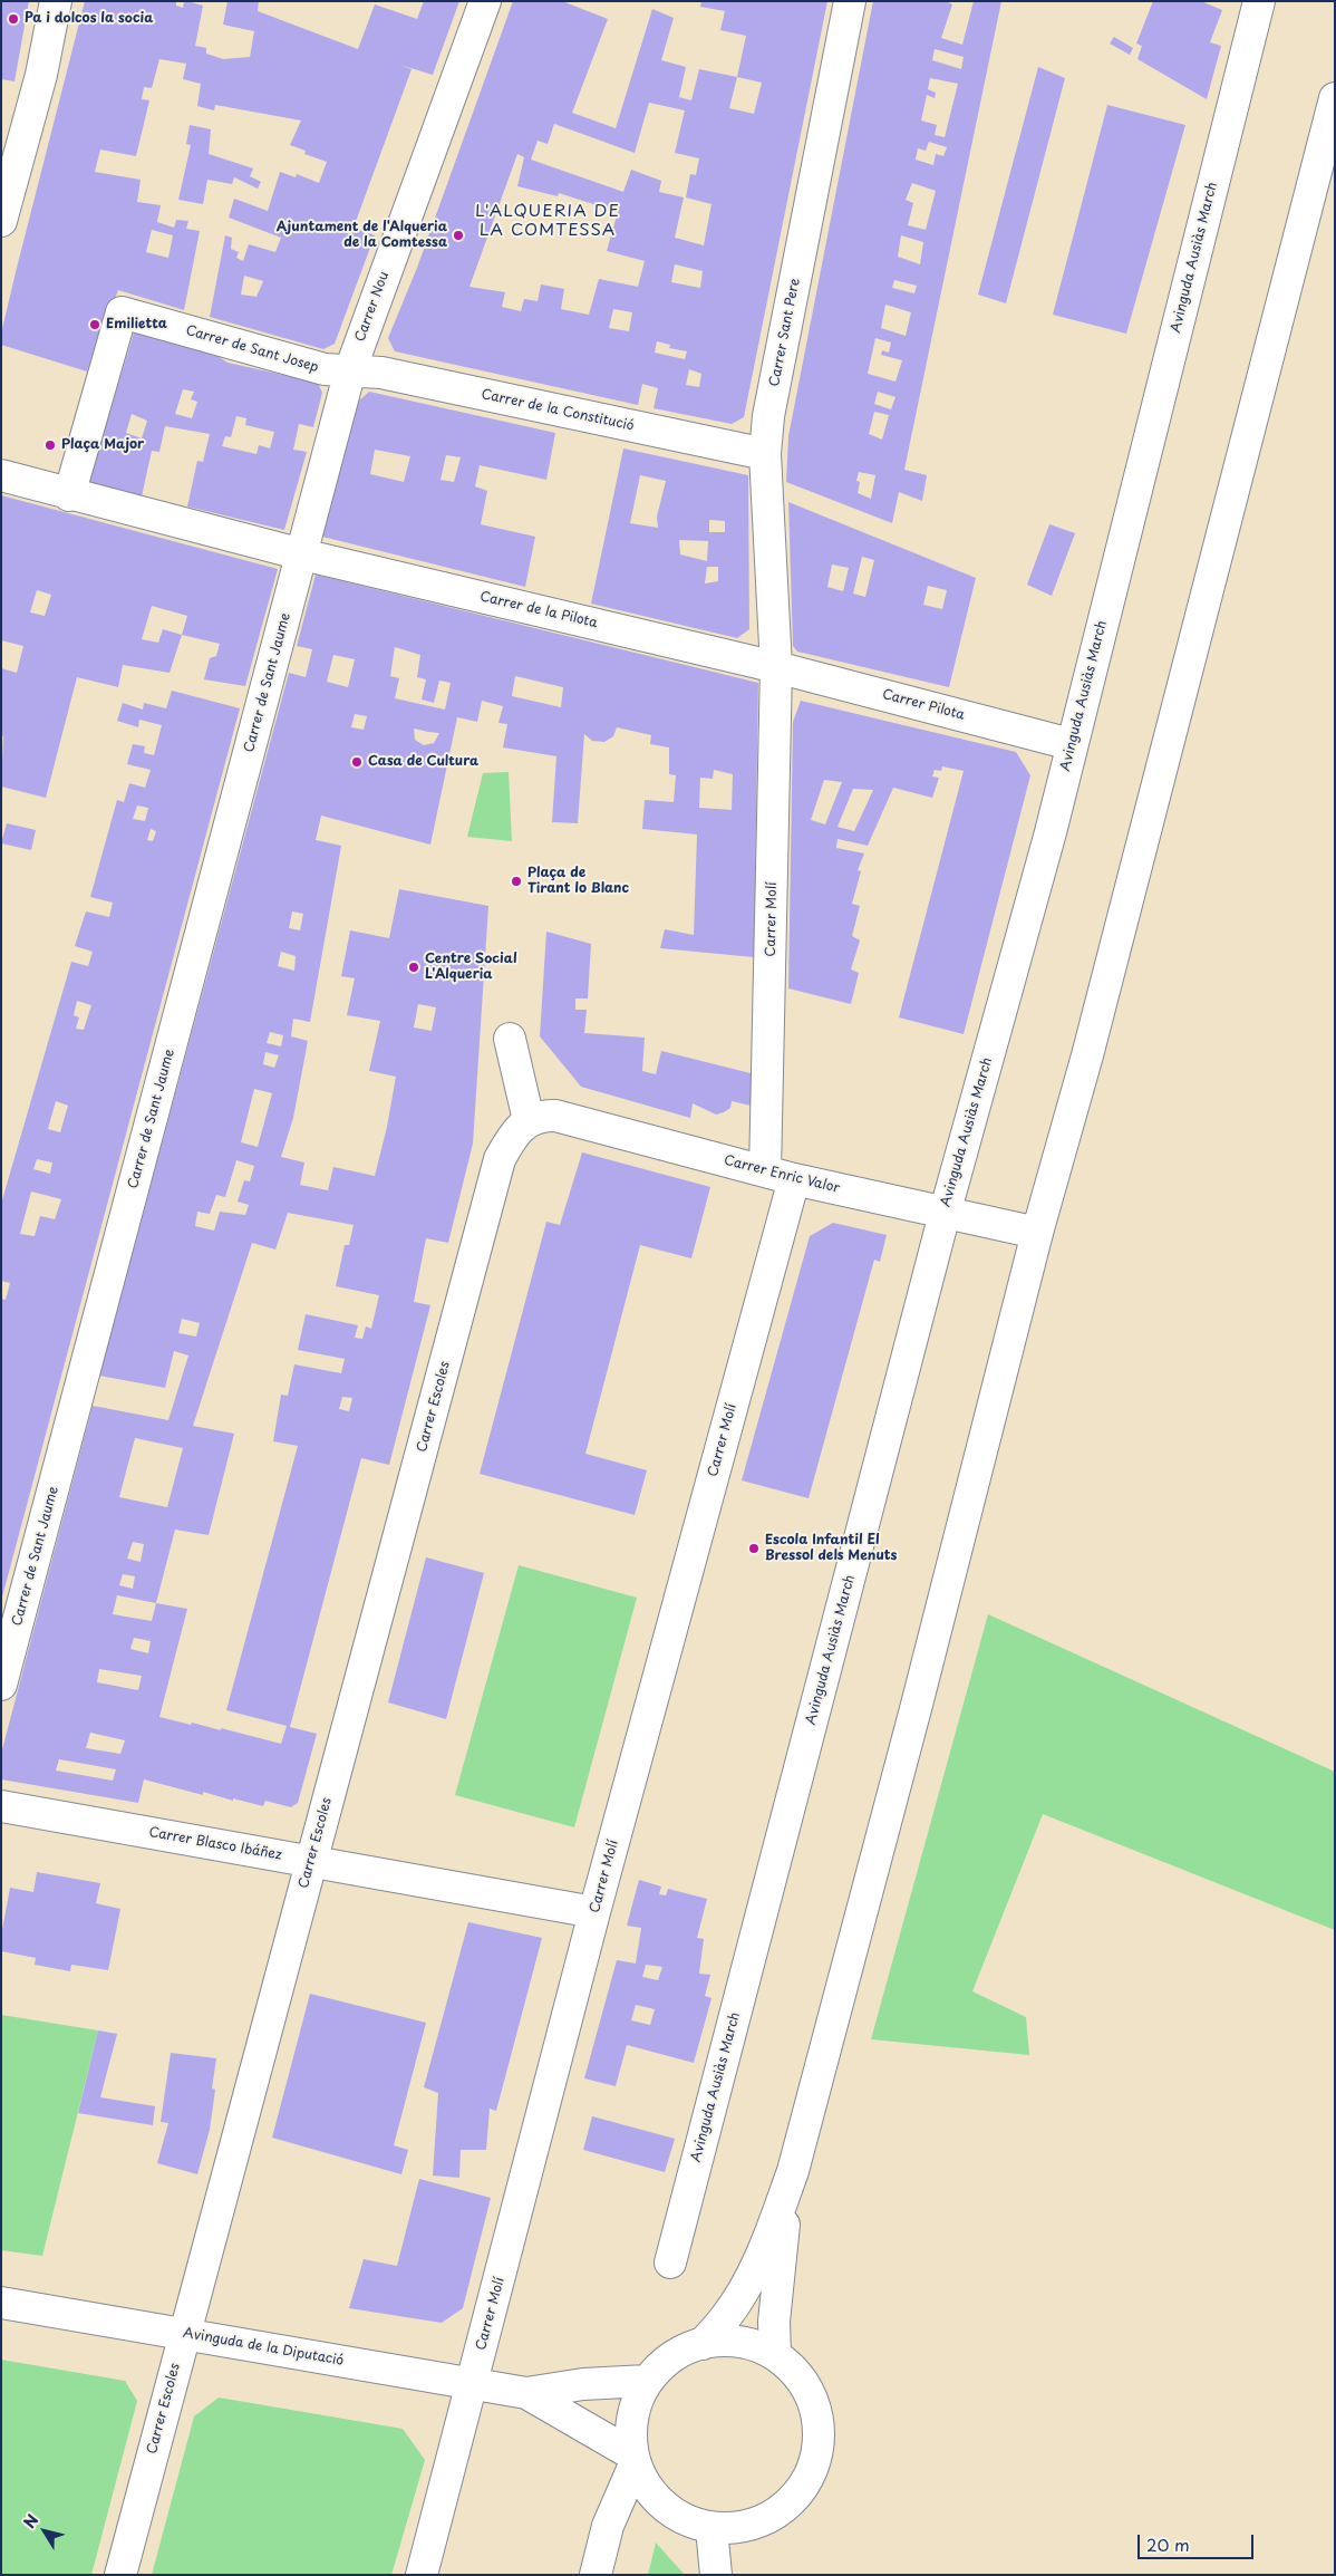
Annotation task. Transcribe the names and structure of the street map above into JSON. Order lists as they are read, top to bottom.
{
  "streets": {
    "street": [
      "Avinguda Ausiàs March",
      "Carrer Nou",
      "Carrer Sant Pere",
      "Carrer de Sant Josep",
      "Carrer de la Constitució",
      "Carrer de la Pilota",
      "Carrer de Sant Jaume",
      "Carrer Pilota",
      "Carrer Molí",
      "Carrer Enric Valor",
      "Carrer Escoles",
      "Carrer Blasco Ibáñez",
      "Avinguda de la Diputació"
    ]
  },
  "crossings": [
    ["Avinguda Ausiàs March", "Carrer Pilota"],
    ["Avinguda Ausiàs March", "Carrer Enric Valor"],
    ["Carrer Nou", "Carrer de Sant Josep"],
    ["Carrer Nou", "Carrer de la Constitució"],
    ["Carrer Nou", "Carrer de la Pilota"],
    ["Carrer Nou", "Carrer de Sant Jaume"],
    ["Carrer Sant Pere", "Carrer de la Constitució"],
    ["Carrer Sant Pere", "Carrer de la Pilota"],
    ["Carrer Sant Pere", "Carrer Pilota"],
    ["Carrer Sant Pere", "Carrer Molí"],
    ["Carrer de Sant Josep", "Carrer de la Constitució"],
    ["Carrer de Sant Josep", "Carrer de la Pilota"],
    ["Carrer de la Pilota", "Carrer de Sant Jaume"],
    ["Carrer de la Pilota", "Carrer Pilota"],
    ["Carrer de la Pilota", "Carrer Molí"],
    ["Carrer Pilota", "Carrer Molí"],
    ["Carrer Molí", "Carrer Enric Valor"],
    ["Carrer Molí", "Carrer Blasco Ibáñez"],
    ["Carrer Molí", "Avinguda de la Diputació"],
    ["Carrer Enric Valor", "Carrer Escoles"],
    ["Carrer Escoles", "Carrer Blasco Ibáñez"],
    ["Carrer Escoles", "Avinguda de la Diputació"]
  ],
  "districts": ["L'ALQUERIA DE LA COMTESSA"],
  "places": [
    "Pa i dolcos la socia",
    "Ajuntament de l'Alqueria de la Comtessa",
    "Emilietta",
    "Plaça Major",
    "Casa de Cultura",
    "Plaça de Tirant lo Blanc",
    "Centre Social L'Alqueria",
    "Escola Infantil El Bressol dels Menuts"
  ],
  "scale_bar": "20 m",
  "north": "top left"
}
